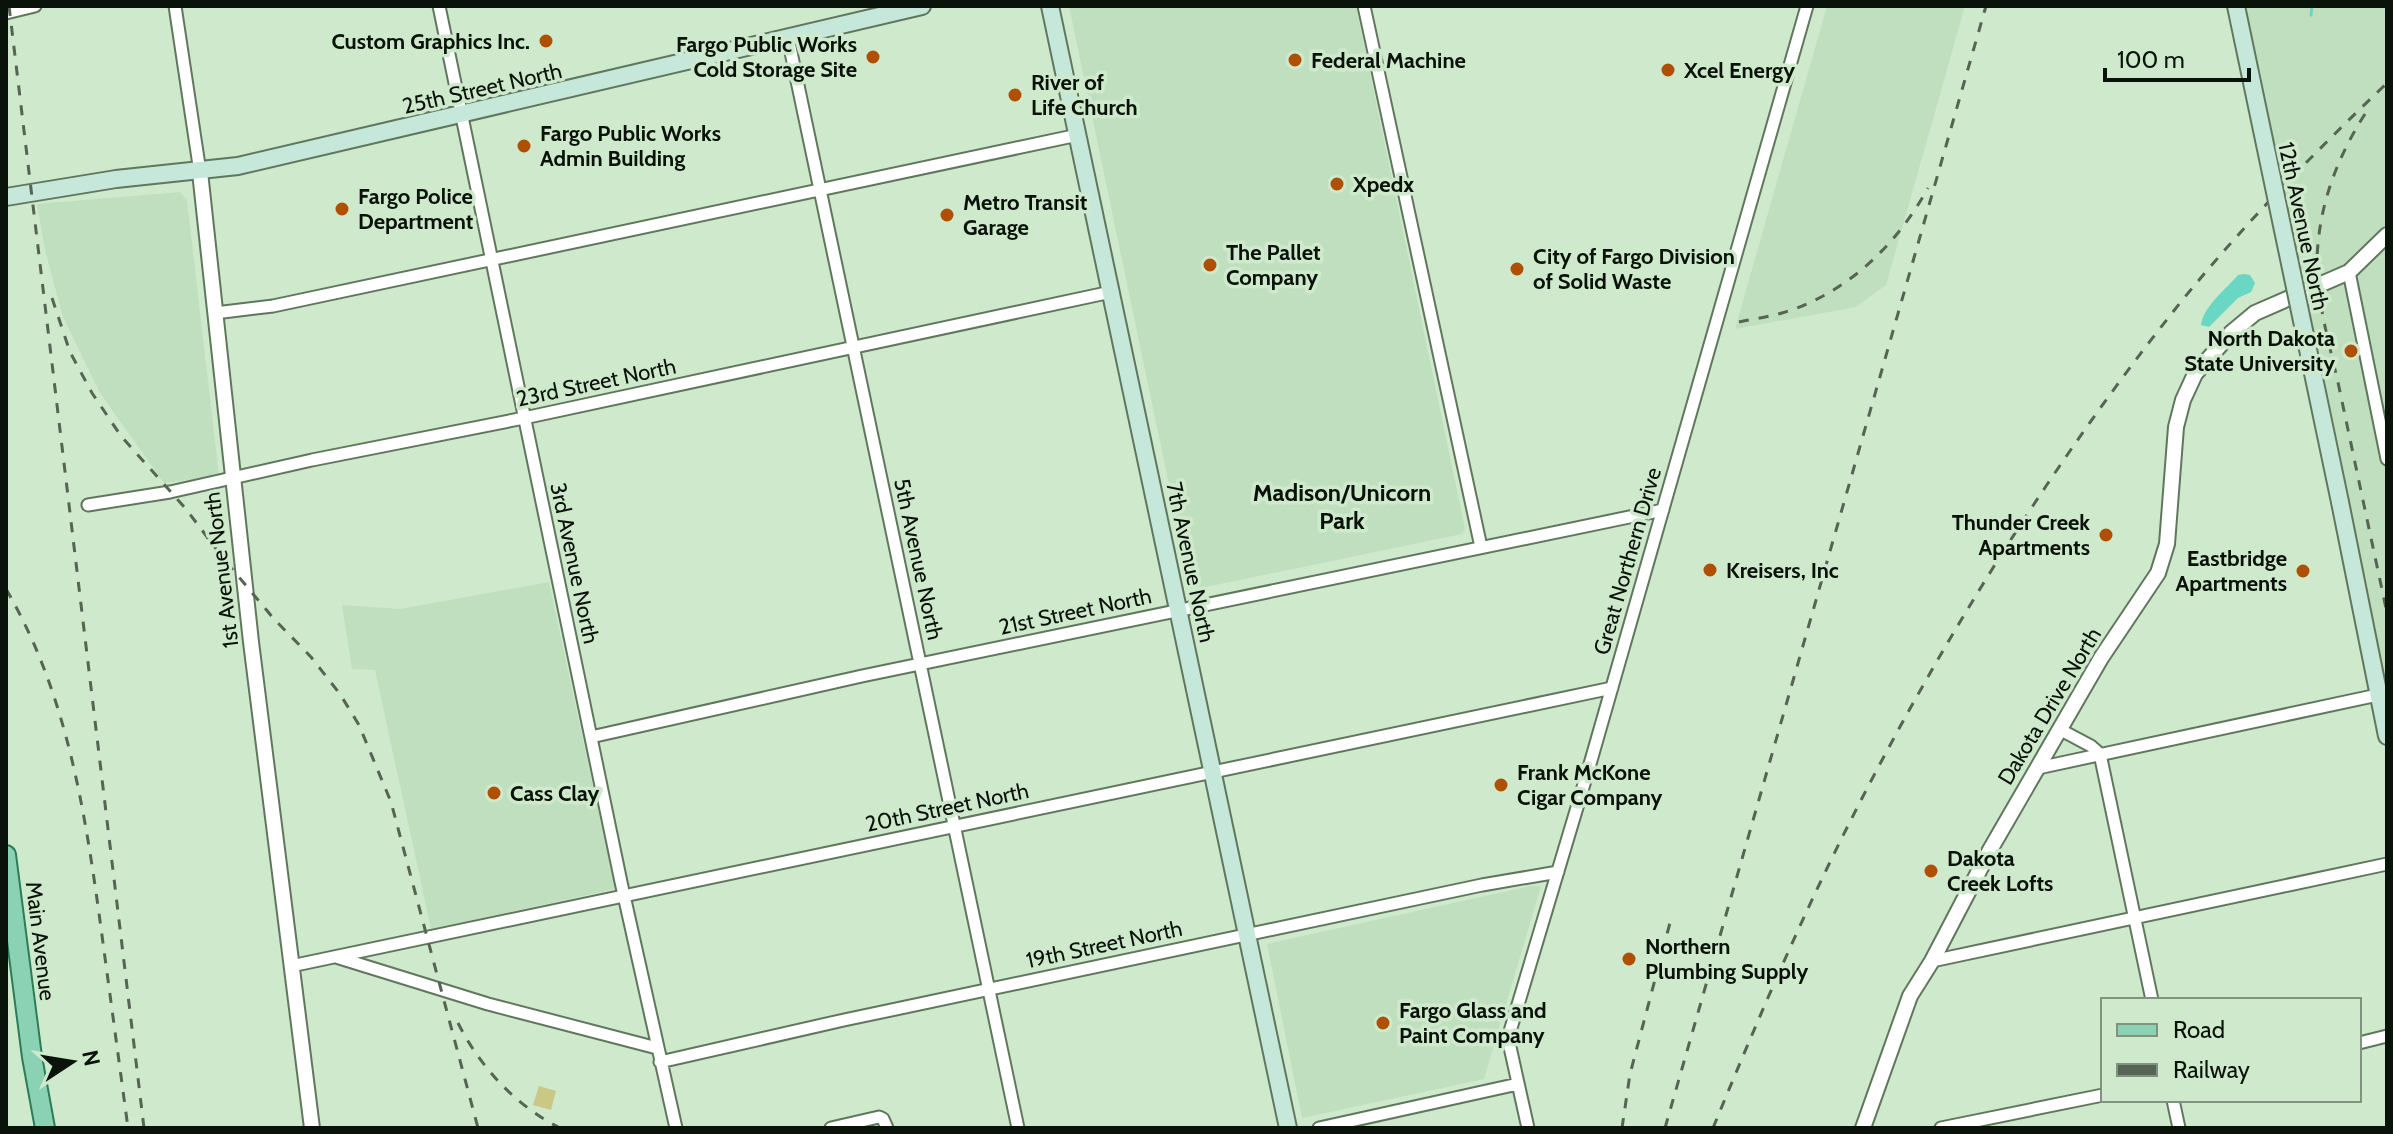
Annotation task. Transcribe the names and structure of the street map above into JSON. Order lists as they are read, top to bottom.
{
  "streets": {
    "main road": [
      "25th Street North",
      "12th Avenue North",
      "7th Avenue North",
      "Main Avenue"
    ],
    "street": [
      "23rd Street North",
      "5th Avenue North",
      "Great Northern Drive",
      "3rd Avenue North",
      "1st Avenue North",
      "21st Street North",
      "Dakota Drive North",
      "20th Street North",
      "19th Street North"
    ]
  },
  "crossings": [
    ["25th Street North", "5th Avenue North"],
    ["25th Street North", "3rd Avenue North"],
    ["25th Street North", "1st Avenue North"],
    ["23rd Street North", "5th Avenue North"],
    ["23rd Street North", "7th Avenue North"],
    ["23rd Street North", "3rd Avenue North"],
    ["23rd Street North", "1st Avenue North"],
    ["5th Avenue North", "21st Street North"],
    ["5th Avenue North", "20th Street North"],
    ["5th Avenue North", "19th Street North"],
    ["Great Northern Drive", "21st Street North"],
    ["Great Northern Drive", "20th Street North"],
    ["Great Northern Drive", "19th Street North"],
    ["7th Avenue North", "21st Street North"],
    ["7th Avenue North", "20th Street North"],
    ["7th Avenue North", "19th Street North"],
    ["3rd Avenue North", "21st Street North"],
    ["3rd Avenue North", "20th Street North"],
    ["3rd Avenue North", "19th Street North"],
    ["1st Avenue North", "20th Street North"]
  ],
  "districts": ["Madison/Unicorn Park"],
  "places": [
    "Custom Graphics Inc.",
    "Fargo Public Works Cold Storage Site",
    "Federal Machine",
    "Xcel Energy",
    "River of Life Church",
    "Fargo Public Works Admin Building",
    "Xpedx",
    "Fargo Police Department",
    "Metro Transit Garage",
    "The Pallet Company",
    "City of Fargo Division of Solid Waste",
    "North Dakota State University",
    "Thunder Creek Apartments",
    "Kreisers, Inc",
    "Eastbridge Apartments",
    "Frank McKone Cigar Company",
    "Cass Clay",
    "Dakota Creek Lofts",
    "Northern Plumbing Supply",
    "Fargo Glass and Paint Company"
  ],
  "legend": ["Road", "Railway"],
  "scale_bar": "100 m",
  "north": "right"
}
